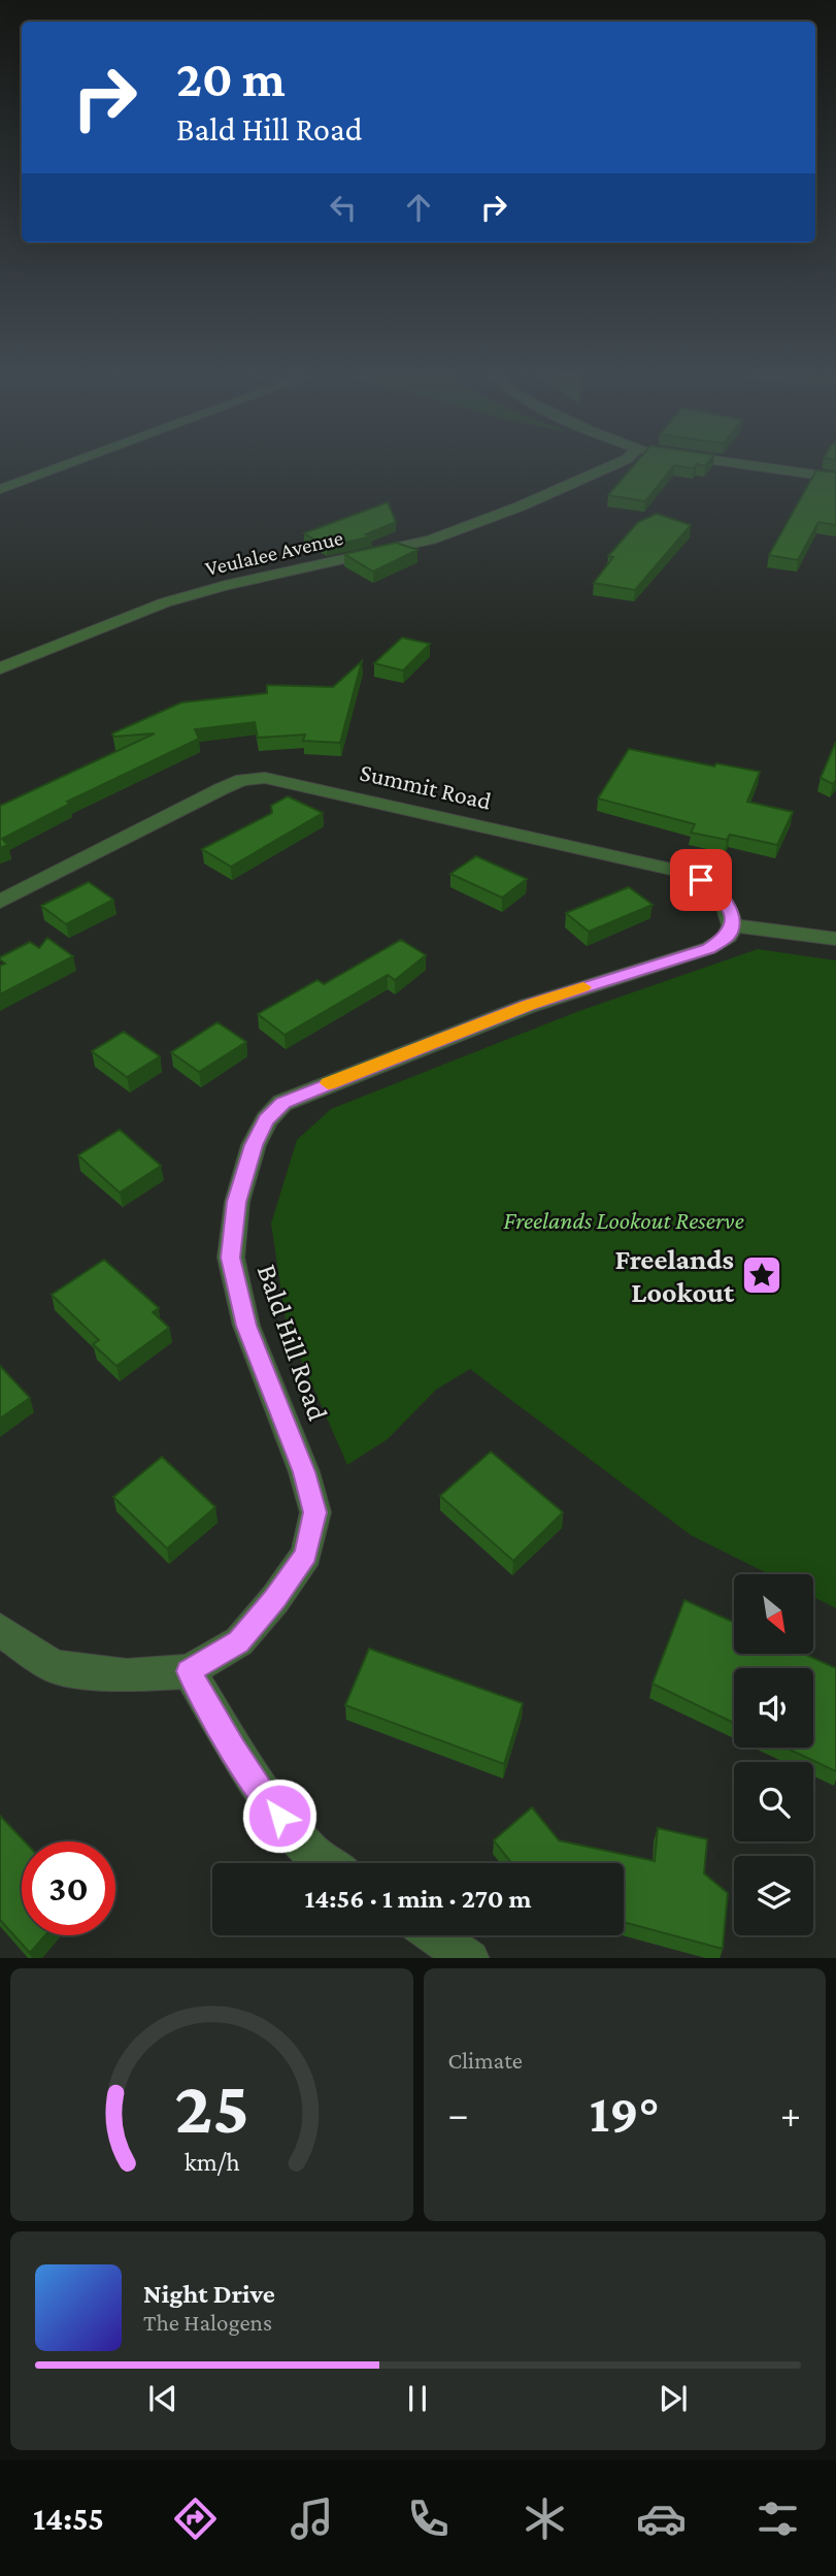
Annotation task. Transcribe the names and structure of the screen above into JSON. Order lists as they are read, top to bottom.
{
  "streets": {
    "street": ["Veulalee Avenue", "Summit Road", "Bald Hill Road"]
  },
  "crossings": [
    ["Summit Road", "Bald Hill Road"]
  ],
  "parks": ["Freelands Lookout Reserve"],
  "places": {
    "place": ["Freelands Lookout"]
  },
  "north": "bottom right",
  "page": {
    "turn": ["20 m", "Bald Hill Road"],
    "limit": "30",
    "trip": "14:56 · 1 min · 270 m",
    "tile": "Climate",
    "heat": ["−", "19°", "+"],
    "song": ["Night Drive", "The Halogens"],
    "tabs": "14:55",
    "gauge": ["25", "km/h"]
  }
}
